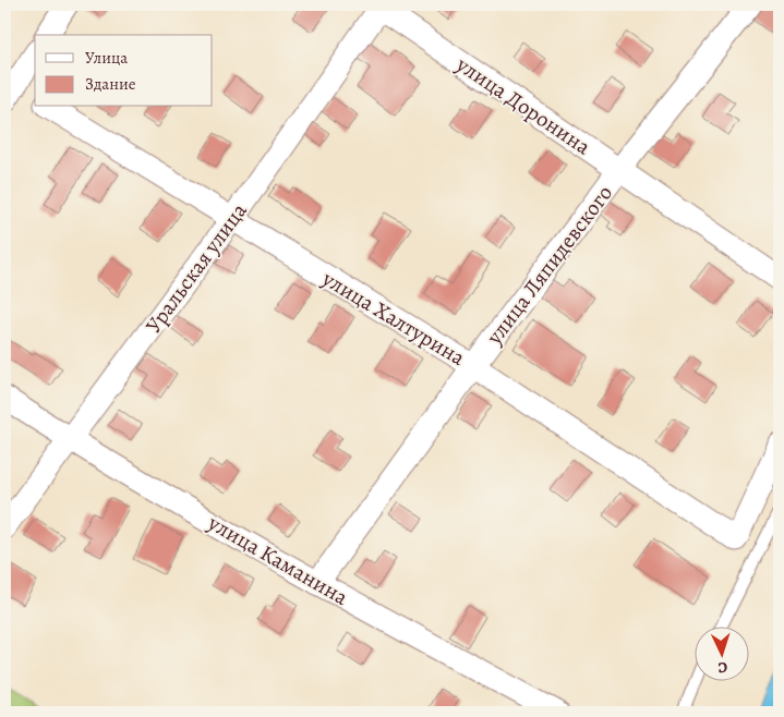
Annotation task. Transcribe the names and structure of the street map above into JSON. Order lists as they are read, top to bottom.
{
  "streets": {
    "street": [
      "улица Доронина",
      "улица Ляпидевского",
      "Уральская улица",
      "улица Халтурина",
      "улица Каманина"
    ]
  },
  "crossings": [
    ["улица Доронина", "улица Ляпидевского"],
    ["улица Доронина", "Уральская улица"],
    ["улица Ляпидевского", "улица Халтурина"],
    ["улица Ляпидевского", "улица Каманина"],
    ["Уральская улица", "улица Халтурина"],
    ["Уральская улица", "улица Каманина"]
  ],
  "legend": ["Улица", "Здание"],
  "north": "bottom"
}
